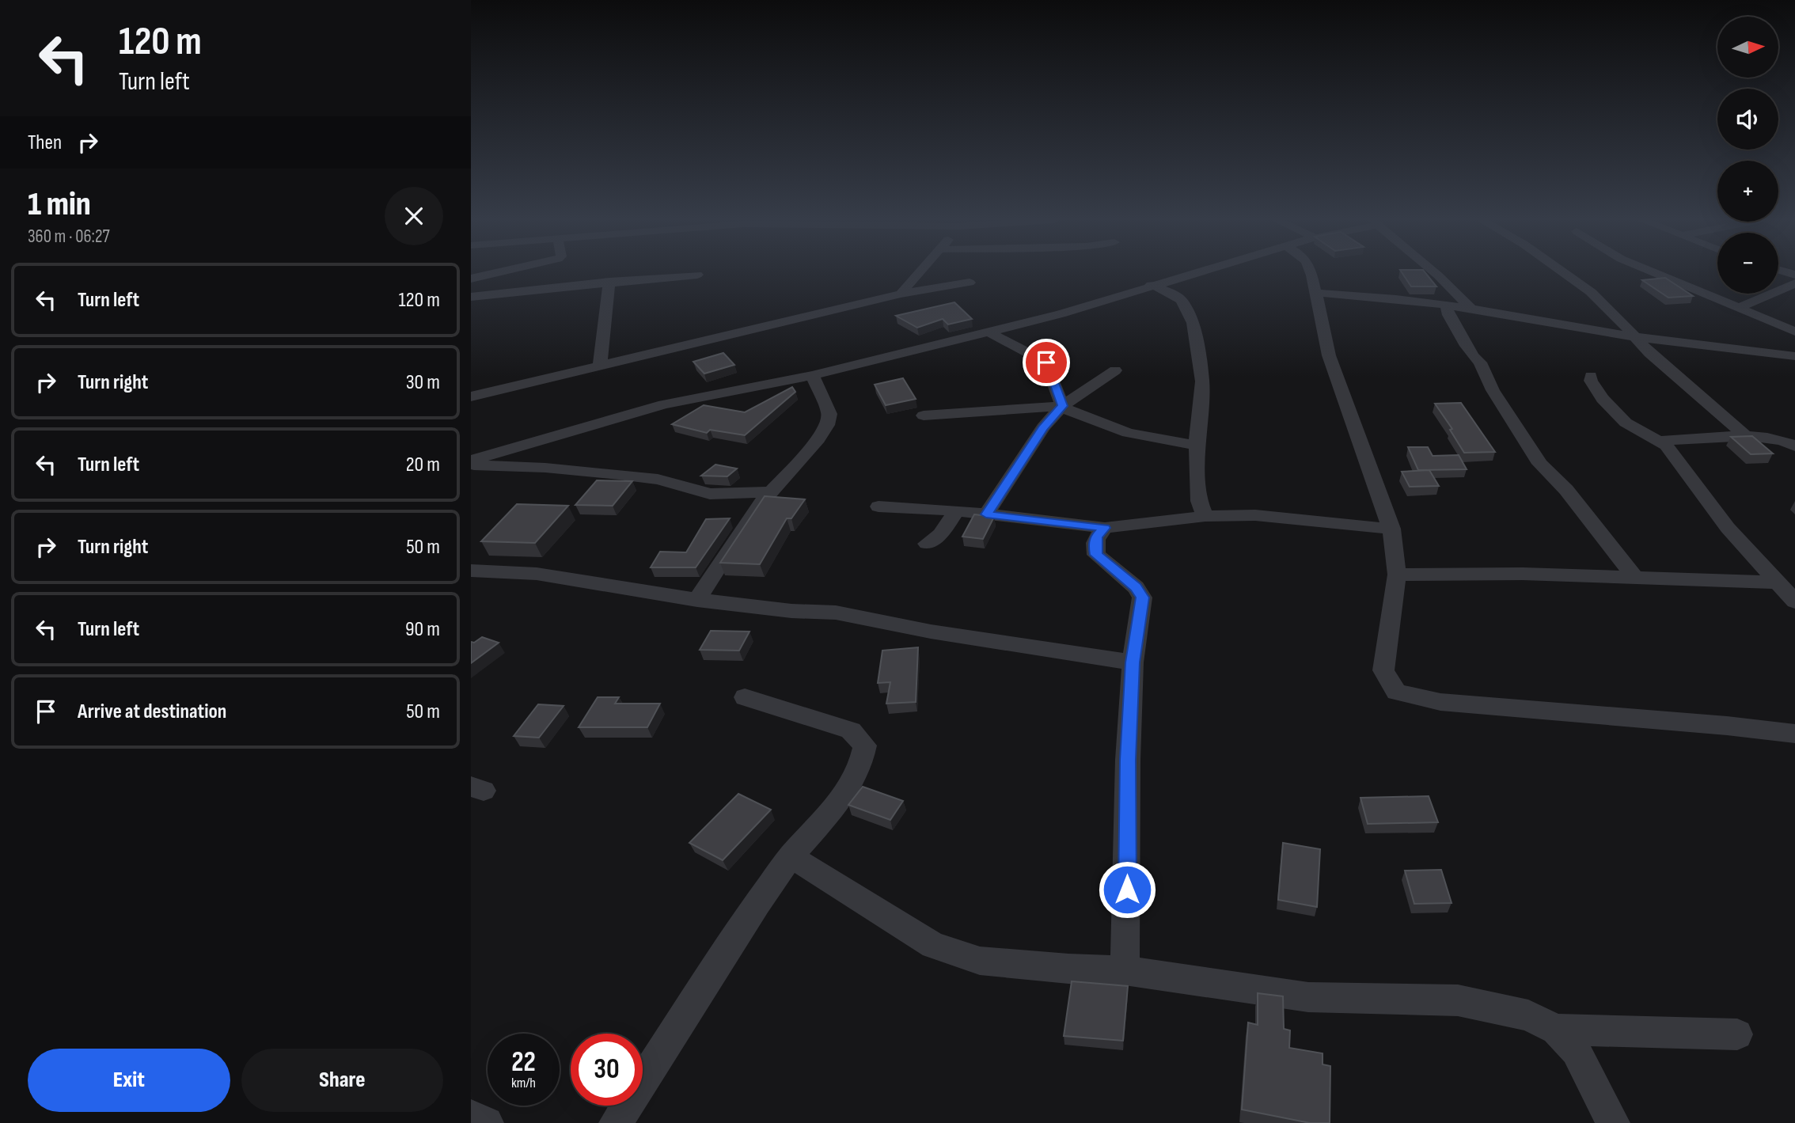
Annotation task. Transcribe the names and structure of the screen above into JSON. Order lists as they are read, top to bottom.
{
  "north": "right",
  "page": {
    "turn": ["120 m", "Turn left"],
    "map_buttons": ["+", "−"],
    "then": "Then",
    "heading": ["1 min", "360 m · 06:27"],
    "list": [
      {
        "name": "Turn left",
        "value": "120 m"
      },
      {
        "name": "Turn right",
        "value": "30 m"
      },
      {
        "name": "Turn left",
        "value": "20 m"
      },
      {
        "name": "Turn right",
        "value": "50 m"
      },
      {
        "name": "Turn left",
        "value": "90 m"
      },
      {
        "name": "Arrive at destination",
        "value": "50 m"
      }
    ],
    "speed": "22 km/h",
    "limit": "30",
    "buttons": ["Exit", "Share"]
  }
}
